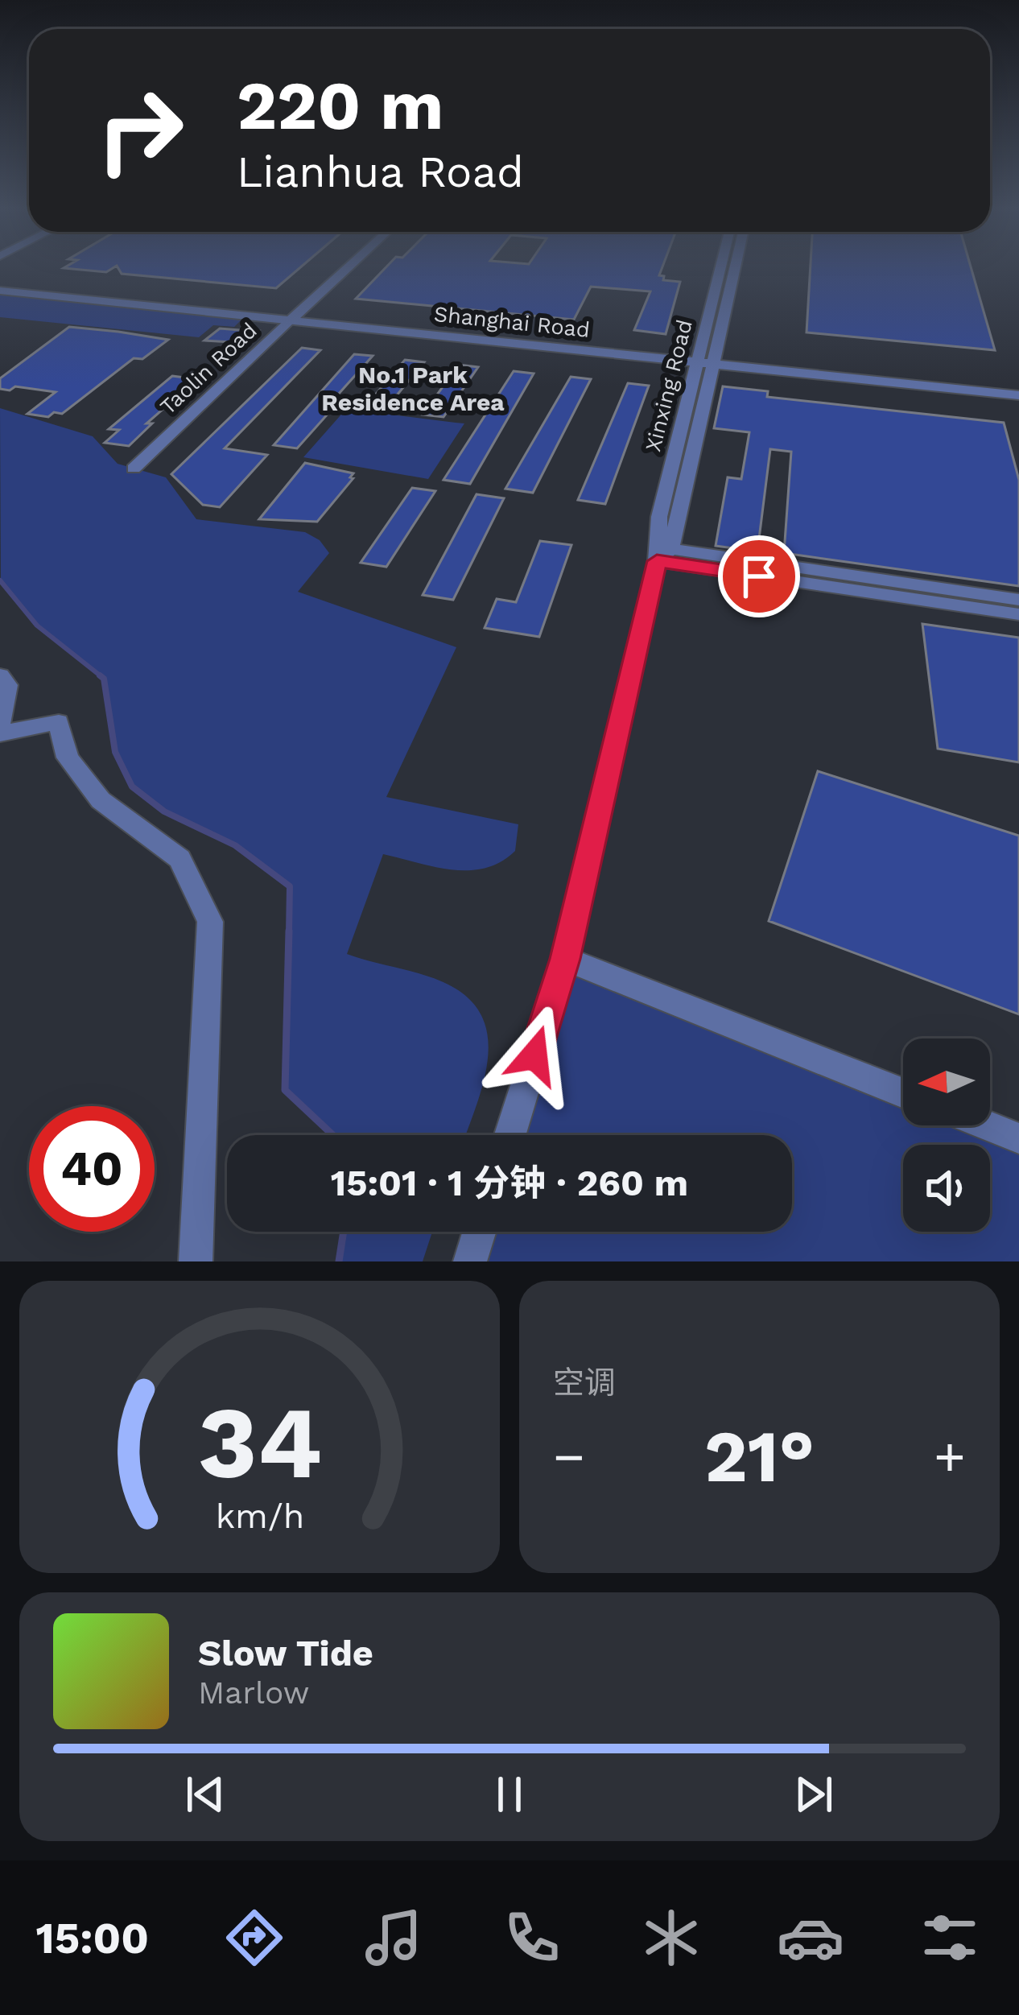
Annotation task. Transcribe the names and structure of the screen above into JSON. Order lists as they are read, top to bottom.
{
  "streets": {
    "street": ["Shanghai Road", "Taolin Road", "Xinxing Road"]
  },
  "crossings": [
    ["Shanghai Road", "Taolin Road"],
    ["Shanghai Road", "Xinxing Road"]
  ],
  "districts": ["No.1 Park Residence Area"],
  "north": "left",
  "page": {
    "turn": ["220 m", "Lianhua Road"],
    "limit": "40",
    "trip": "15:01 · 1 分钟 · 260 m",
    "tile": "空调",
    "heat": ["−", "21°", "+"],
    "song": ["Slow Tide", "Marlow"],
    "tabs": "15:00",
    "gauge": ["34", "km/h"]
  }
}
